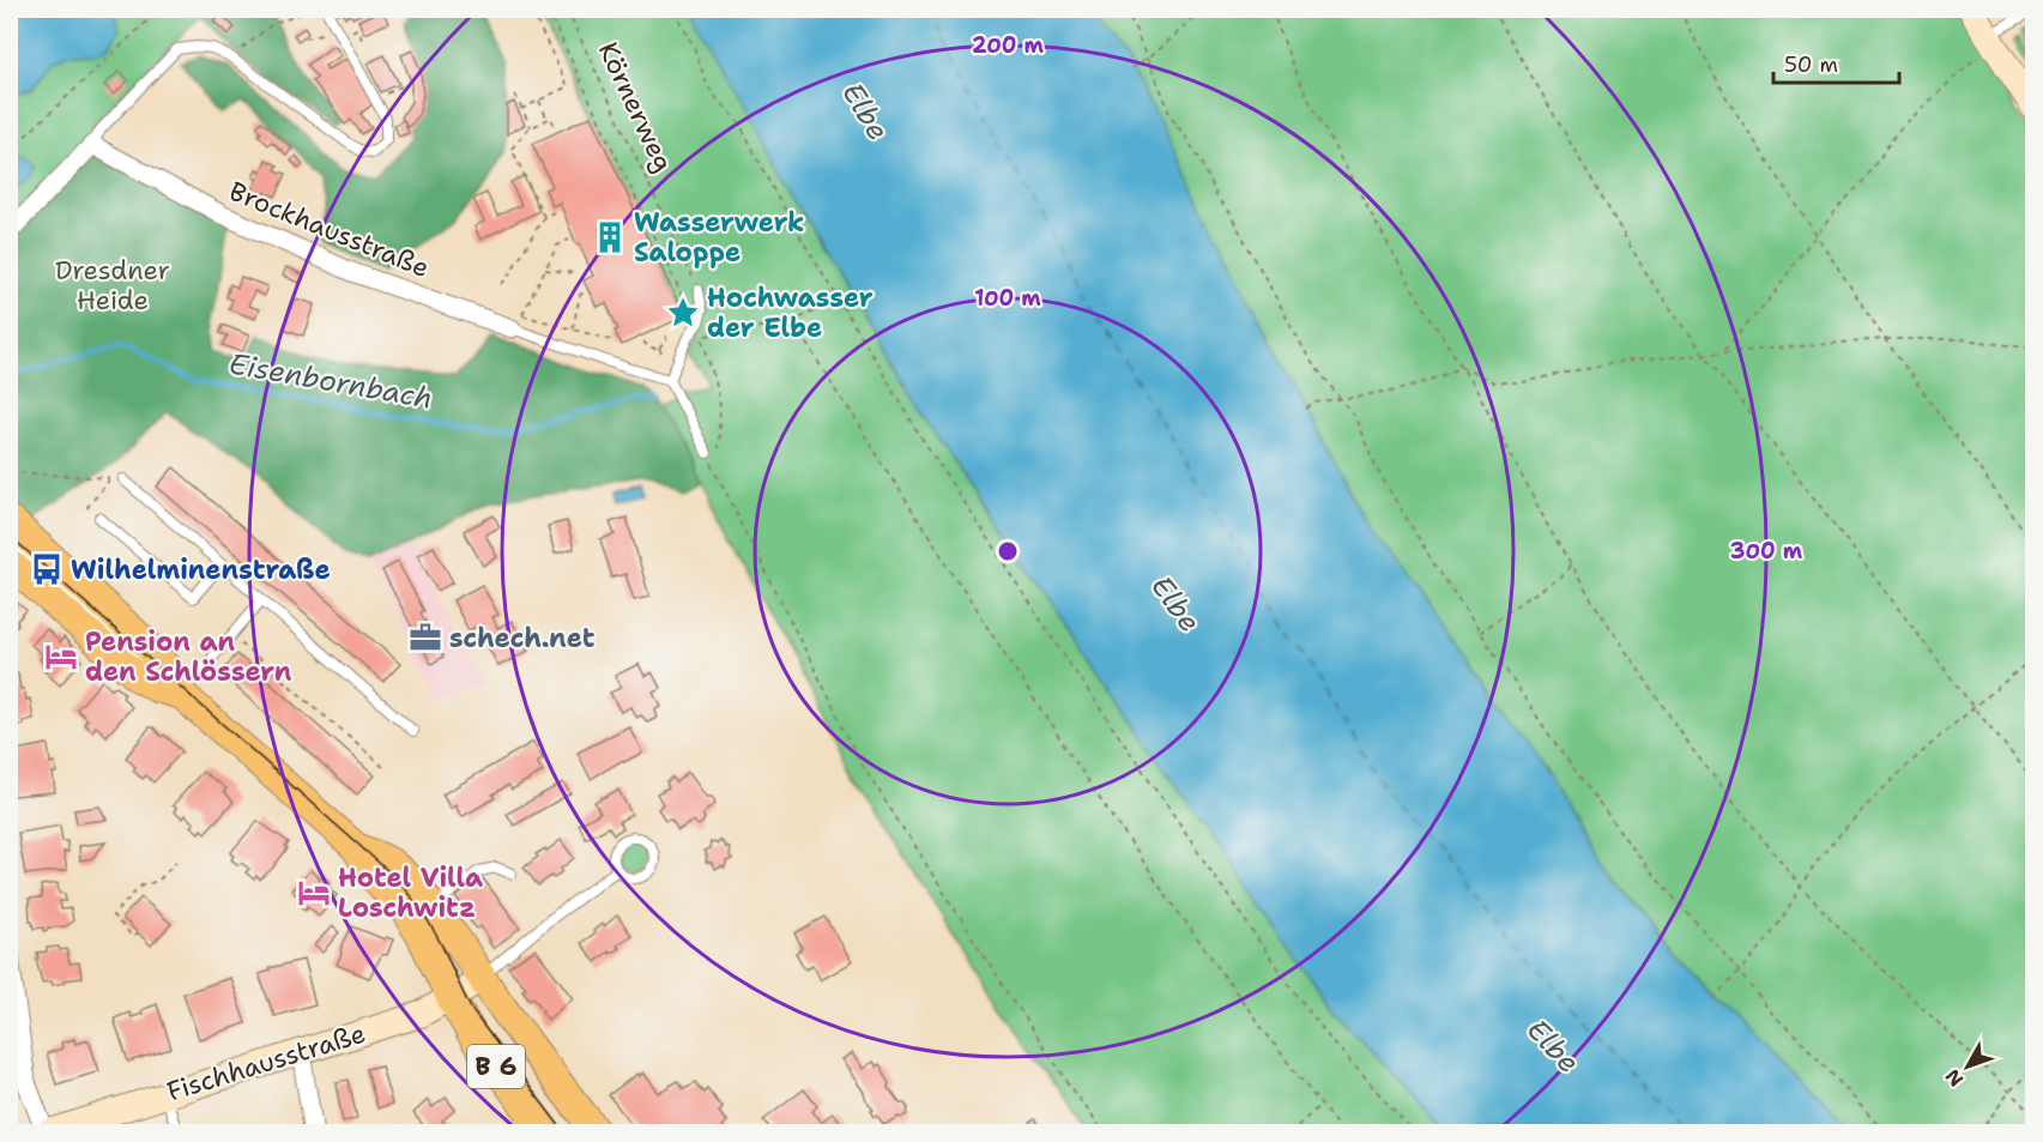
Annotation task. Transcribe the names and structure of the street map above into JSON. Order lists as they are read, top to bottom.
{
  "streets": {
    "main road": ["Fischhausstraße", "B 6"],
    "street": ["Brockhausstraße"],
    "path": ["Körnerweg"]
  },
  "crossings": [
    ["Fischhausstraße", "B 6"]
  ],
  "water": ["Elbe", "Eisenbornbach"],
  "parks": ["Dresdner Heide"],
  "places": {
    "building": ["Wasserwerk Saloppe"],
    "place": ["Hochwasser der Elbe"],
    "bus stop": ["Wilhelminenstraße"],
    "office": ["schech.net"],
    "hotel": ["Pension an den Schlössern", "Hotel Villa Loschwitz"]
  },
  "scale_bar": "50 m",
  "north": "bottom left",
  "rings": ["200 m", "100 m", "300 m"]
}
